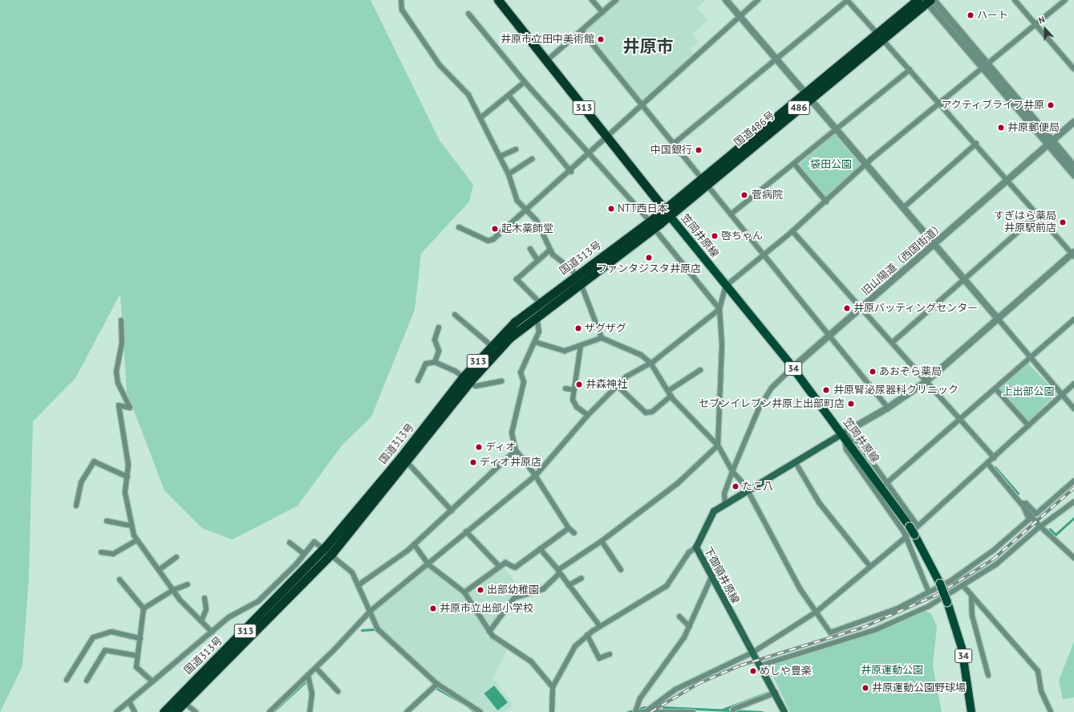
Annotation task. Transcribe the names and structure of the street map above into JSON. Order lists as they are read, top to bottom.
{
  "streets": {
    "highway": [
      "313",
      "486",
      "国道486号",
      "国道313号"
    ],
    "main road": ["笠岡井原線", "34", "下御領井原線"],
    "street": ["旧山陽道（西国街道）"]
  },
  "crossings": [
    ["313", "国道486号"],
    ["313", "笠岡井原線"],
    ["313", "国道313号"],
    ["国道486号", "笠岡井原線"],
    ["国道486号", "国道313号"],
    ["笠岡井原線", "国道313号"],
    ["笠岡井原線", "旧山陽道（西国街道）"],
    ["笠岡井原線", "下御領井原線"],
    ["旧山陽道（西国街道）", "下御領井原線"]
  ],
  "districts": ["井原市"],
  "parks": ["袋田公園", "上出部公園", "井原運動公園"],
  "places": [
    "ハート",
    "井原市立田中美術館",
    "アクティブライフ井原",
    "井原郵便局",
    "中国銀行",
    "菅病院",
    "NTT西日本",
    "すぎはら薬局 井原駅前店",
    "起木薬師堂",
    "啓ちゃん",
    "ファンタジスタ井原店",
    "井原バッティングセンター",
    "ザグザグ",
    "あおぞら薬局",
    "井森神社",
    "井原腎泌尿器科クリニック",
    "セブンイレブン井原上出部町店",
    "ディオ",
    "ディオ井原店",
    "たこ八",
    "出部幼稚園",
    "井原市立出部小学校",
    "めしや豊楽",
    "井原運動公園野球場"
  ],
  "north": "top"
}
